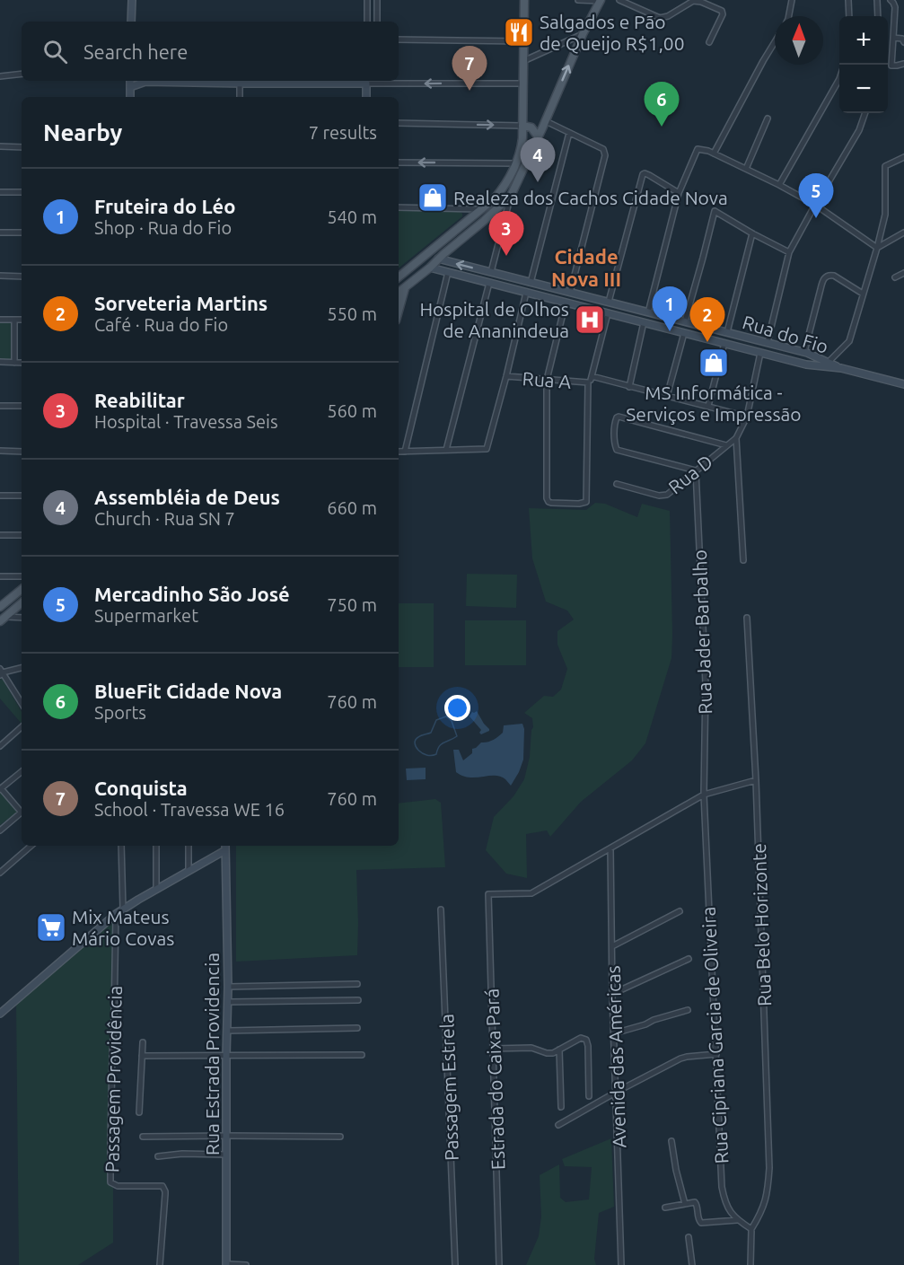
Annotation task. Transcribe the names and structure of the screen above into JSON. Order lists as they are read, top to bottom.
{
  "streets": {
    "street": [
      "Rua do Fio",
      "Rua A",
      "Rua D",
      "Rua Jader Barbalho",
      "Rua Belo Horizonte",
      "Rua Cipriana Garcia de Oliveira",
      "Rua Estrada Providencia",
      "Avenida das Américas",
      "Passagem Providência",
      "Estrada do Caixa Pará",
      "Passagem Estrela"
    ]
  },
  "crossings": [
    ["Rua do Fio", "Rua D"],
    ["Rua A", "Rua D"],
    ["Rua D", "Rua Jader Barbalho"],
    ["Rua Jader Barbalho", "Rua Cipriana Garcia de Oliveira"],
    ["Rua Belo Horizonte", "Rua Cipriana Garcia de Oliveira"],
    ["Avenida das Américas", "Estrada do Caixa Pará"]
  ],
  "districts": ["Cidade Nova III"],
  "places": {
    "restaurant": ["Salgados e Pão de Queijo R$1,00"],
    "shop": ["Realeza dos Cachos Cidade Nova", "MS Informática - Serviços e Impressão"],
    "hospital": ["Hospital de Olhos de Ananindeua"],
    "supermarket": ["Mix Mateus Mário Covas"]
  },
  "north": "top",
  "page": {
    "map_buttons": ["+", "−"],
    "search": "Search here",
    "pins": [
      "7",
      "6",
      "4",
      "5",
      "3",
      "1",
      "2"
    ],
    "heading": ["Nearby", "7 results"],
    "list": [
      {
        "mark": "1",
        "name": "Fruteira do Léo",
        "note": "Shop · Rua do Fio",
        "value": "540 m"
      },
      {
        "mark": "2",
        "name": "Sorveteria Martins",
        "note": "Café · Rua do Fio",
        "value": "550 m"
      },
      {
        "mark": "3",
        "name": "Reabilitar",
        "note": "Hospital · Travessa Seis",
        "value": "560 m"
      },
      {
        "mark": "4",
        "name": "Assembléia de Deus",
        "note": "Church · Rua SN 7",
        "value": "660 m"
      },
      {
        "mark": "5",
        "name": "Mercadinho São José",
        "note": "Supermarket",
        "value": "750 m"
      },
      {
        "mark": "6",
        "name": "BlueFit Cidade Nova",
        "note": "Sports",
        "value": "760 m"
      },
      {
        "mark": "7",
        "name": "Conquista",
        "note": "School · Travessa WE 16",
        "value": "760 m"
      }
    ]
  }
}
